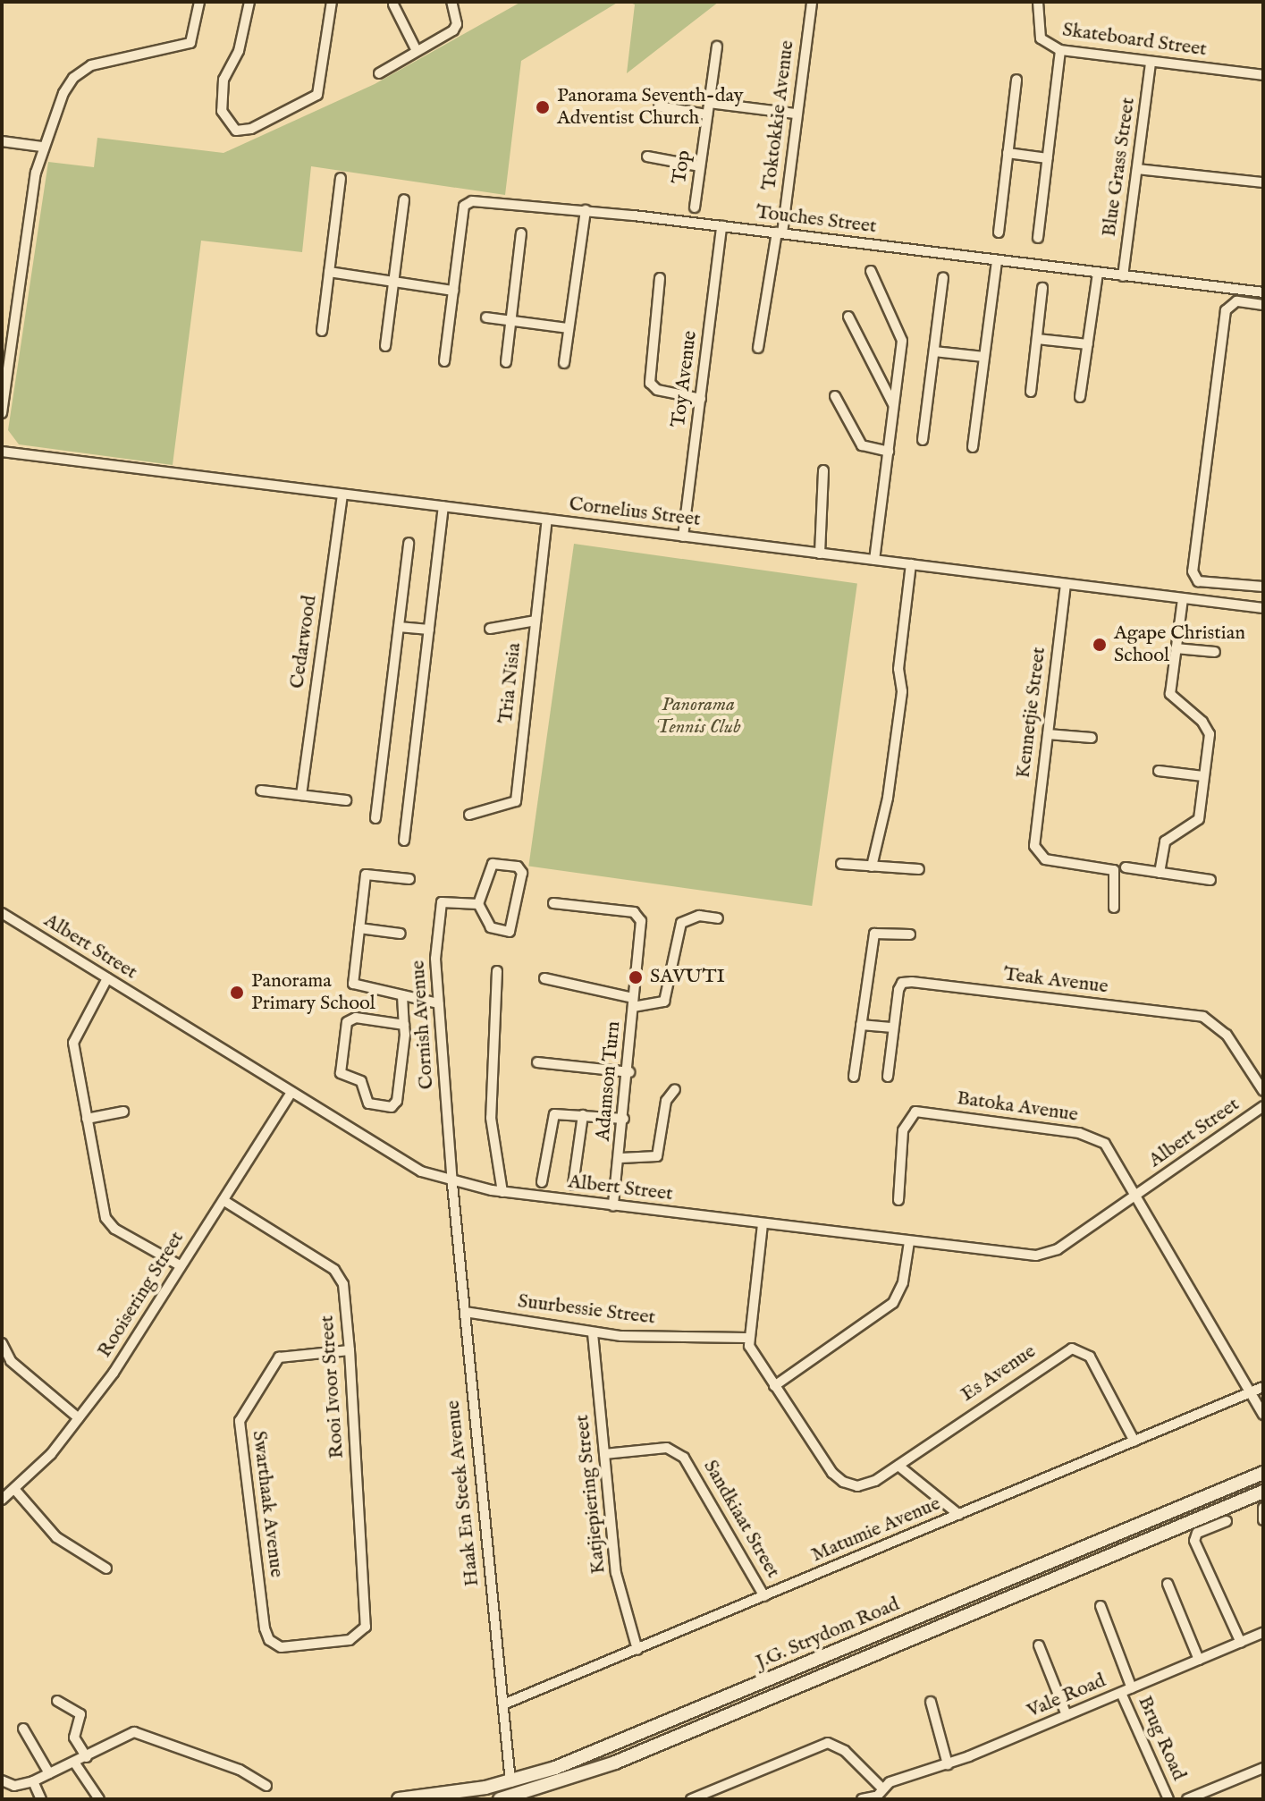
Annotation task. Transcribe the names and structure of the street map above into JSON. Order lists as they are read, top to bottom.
{
  "streets": {
    "street": [
      "Skateboard Street",
      "Toktokkie Avenue",
      "Top",
      "Blue Grass Street",
      "Touches Street",
      "Toy Avenue",
      "Cornelius Street",
      "Cedarwood",
      "Tria Nisia",
      "Kennetjie Street",
      "Albert Street",
      "Teak Avenue",
      "Cornish Avenue",
      "Adamson Turn",
      "Batoka Avenue",
      "Rooisering Street",
      "Suurbessie Street",
      "Es Avenue",
      "Rooi Ivoor Street",
      "Haak En Steek Avenue",
      "Katjiepiering Street",
      "Swarthaak Avenue",
      "Sandkiaat Street",
      "Matumie Avenue",
      "J.G. Strydom Road",
      "Vale Road",
      "Brug Road"
    ]
  },
  "crossings": [
    ["Skateboard Street", "Blue Grass Street"],
    ["Toktokkie Avenue", "Touches Street"],
    ["Blue Grass Street", "Touches Street"],
    ["Touches Street", "Toy Avenue"],
    ["Toy Avenue", "Cornelius Street"],
    ["Cornelius Street", "Cedarwood"],
    ["Cornelius Street", "Tria Nisia"],
    ["Cornelius Street", "Kennetjie Street"],
    ["Albert Street", "Cornish Avenue"],
    ["Albert Street", "Adamson Turn"],
    ["Albert Street", "Batoka Avenue"],
    ["Albert Street", "Rooisering Street"],
    ["Albert Street", "Haak En Steek Avenue"],
    ["Cornish Avenue", "Haak En Steek Avenue"],
    ["Batoka Avenue", "Matumie Avenue"],
    ["Rooisering Street", "Rooi Ivoor Street"],
    ["Suurbessie Street", "Haak En Steek Avenue"],
    ["Suurbessie Street", "Katjiepiering Street"],
    ["Es Avenue", "Matumie Avenue"],
    ["Rooi Ivoor Street", "Swarthaak Avenue"],
    ["Haak En Steek Avenue", "Matumie Avenue"],
    ["Haak En Steek Avenue", "J.G. Strydom Road"],
    ["Katjiepiering Street", "Sandkiaat Street"],
    ["Katjiepiering Street", "Matumie Avenue"],
    ["Sandkiaat Street", "Matumie Avenue"],
    ["Vale Road", "Brug Road"]
  ],
  "parks": ["Panorama Tennis Club"],
  "places": [
    "Panorama Seventh-day Adventist Church",
    "Agape Christian School",
    "SAVUTI",
    "Panorama Primary School"
  ]
}
